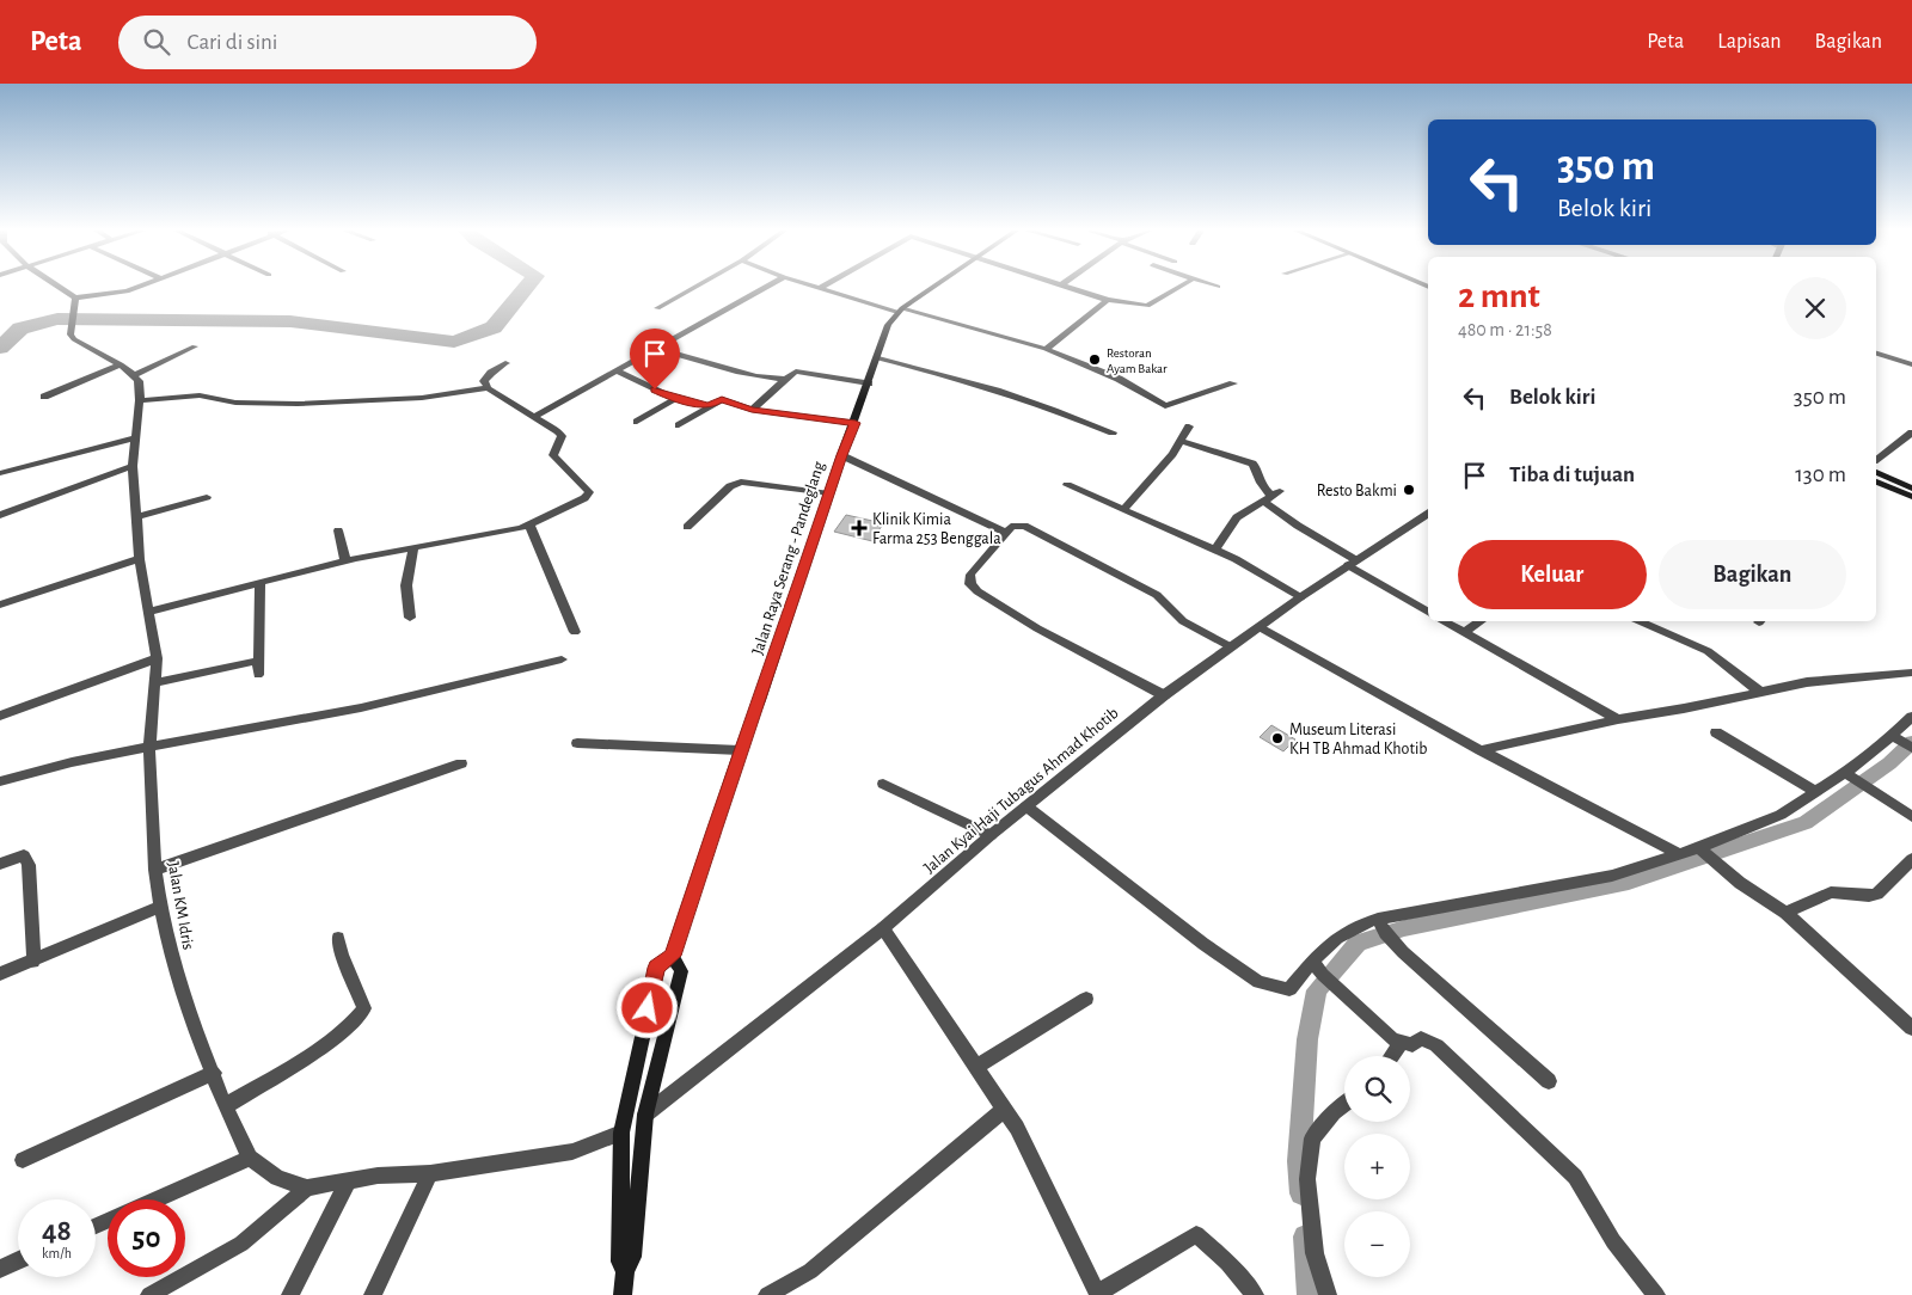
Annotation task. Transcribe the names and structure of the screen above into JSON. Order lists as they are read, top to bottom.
{
  "streets": {
    "main road": ["Jalan Raya Serang - Pandeglang"],
    "street": ["Jalan Kyai Haji Tubagus Ahmad Khotib", "Jalan KM Idris"]
  },
  "crossings": [
    ["Jalan Raya Serang - Pandeglang", "Jalan Kyai Haji Tubagus Ahmad Khotib"],
    ["Jalan Raya Serang - Pandeglang", "Jalan KM Idris"]
  ],
  "places": {
    "other": ["Restoran Ayam Bakar", "Resto Bakmi", "Museum Literasi KH TB Ahmad Khotib"],
    "health": ["Klinik Kimia Farma 253 Benggala"]
  },
  "page": {
    "header": "Peta",
    "search": "Cari di sini",
    "nav": ["Peta", "Lapisan", "Bagikan"],
    "turn": ["350 m", "Belok kiri"],
    "heading": ["2 mnt", "480 m · 21:58"],
    "list": [
      {
        "name": "Belok kiri",
        "value": "350 m"
      },
      {
        "name": "Tiba di tujuan",
        "value": "130 m"
      }
    ],
    "buttons": ["Keluar", "Bagikan"],
    "map_buttons": ["+", "−"],
    "speed": "48 km/h",
    "limit": "50"
  }
}
